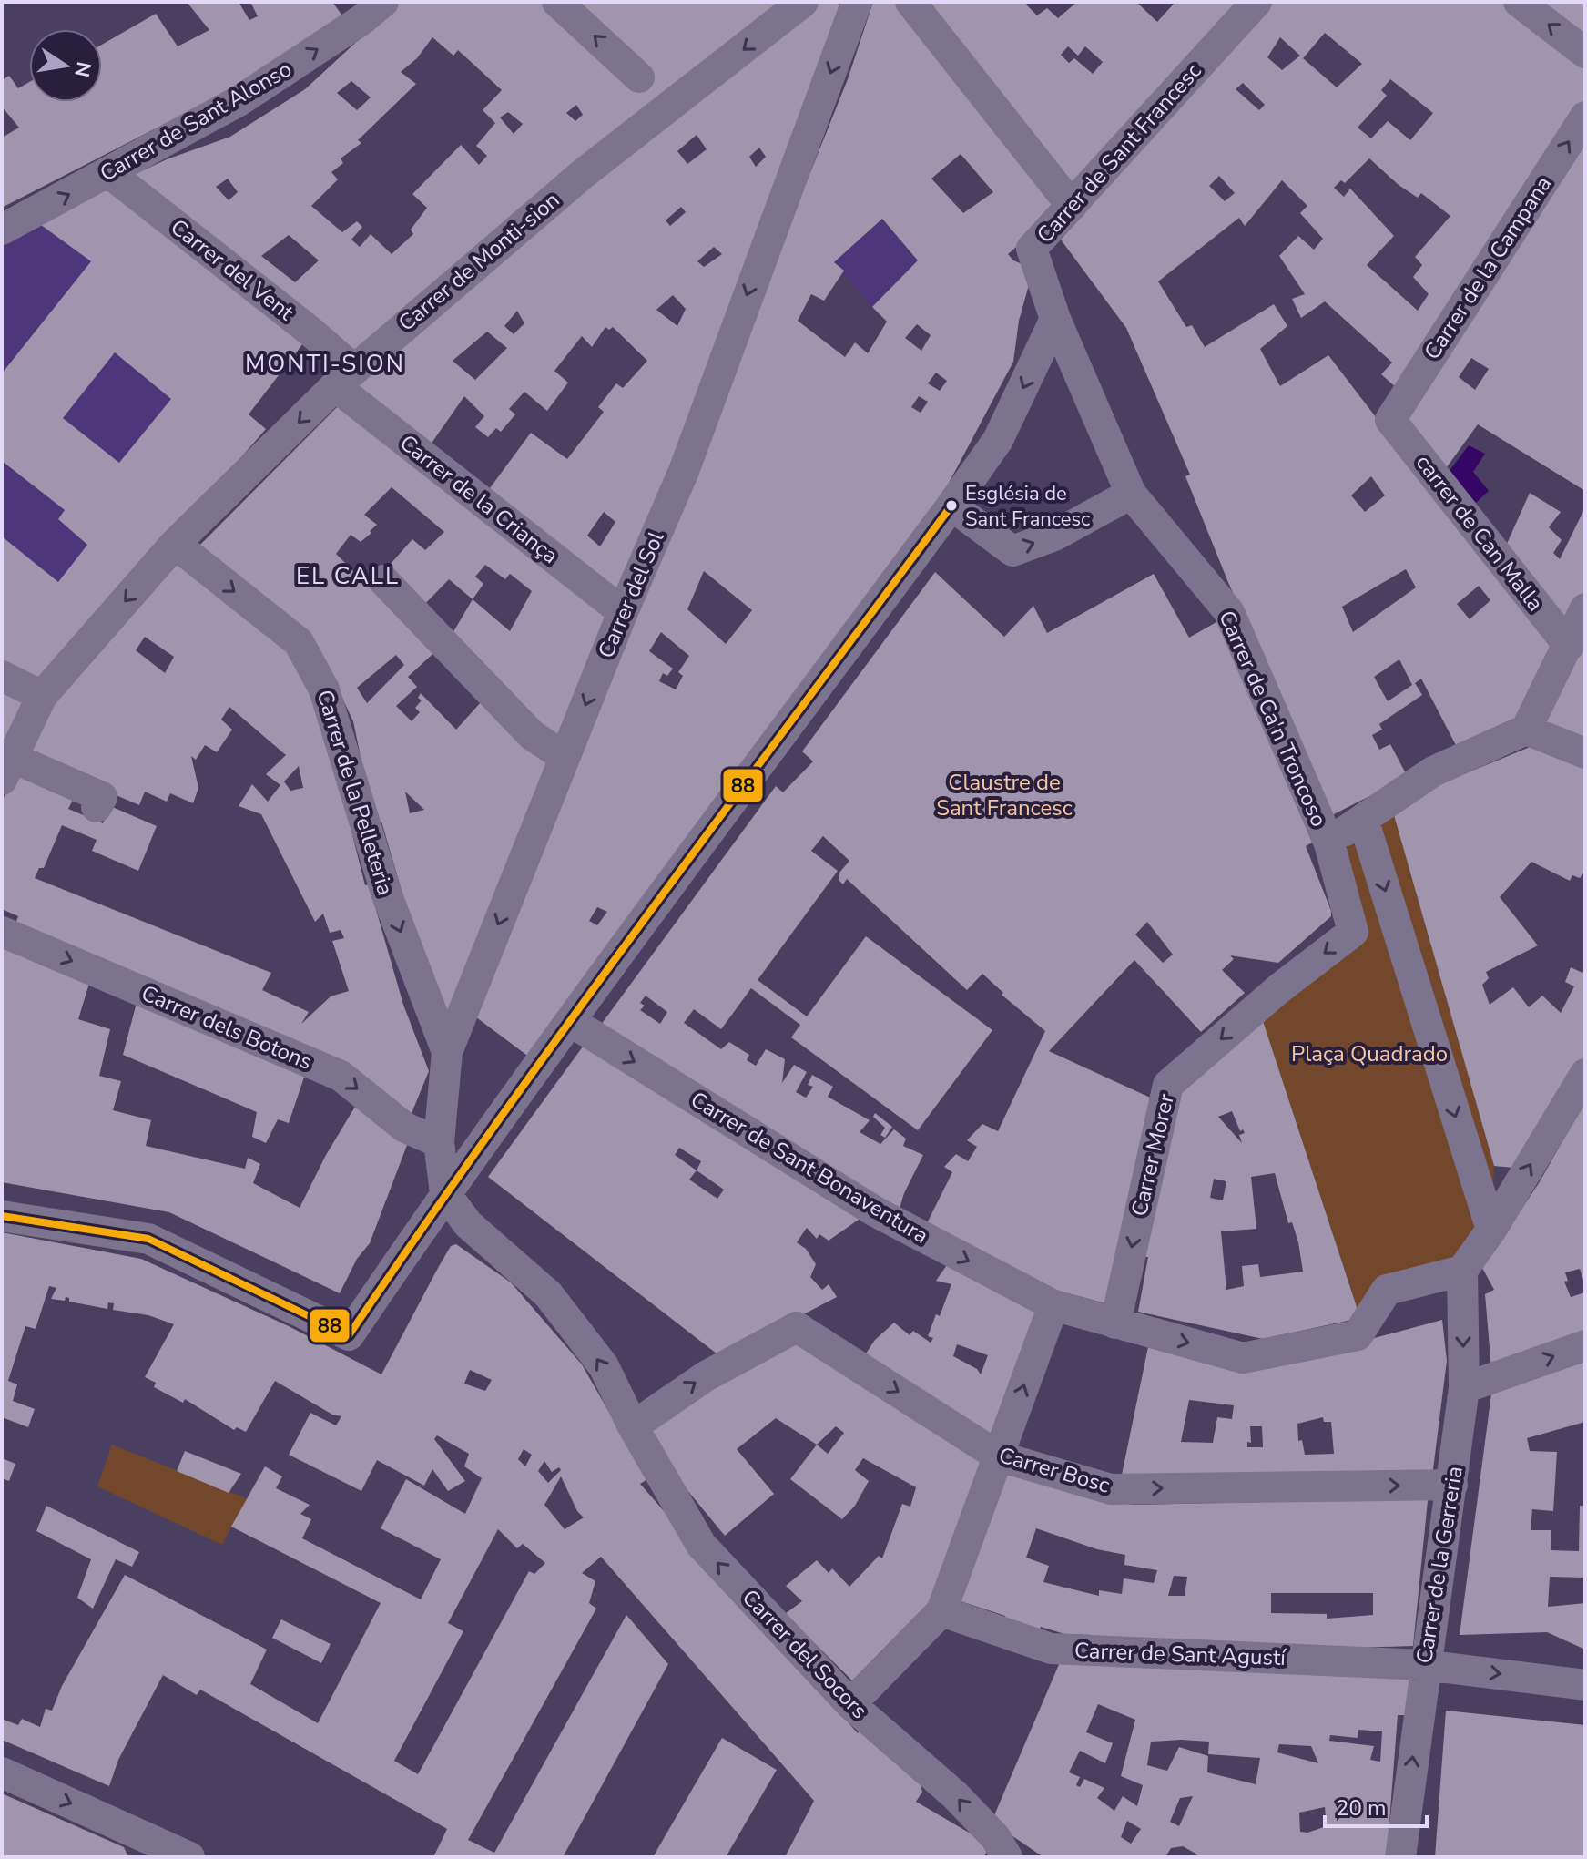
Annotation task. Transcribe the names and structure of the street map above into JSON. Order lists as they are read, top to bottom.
{
  "streets": {
    "street": [
      "Carrer de Sant Alonso",
      "Carrer de Sant Francesc",
      "Carrer de Monti-sion",
      "Carrer de la Campana",
      "Carrer del Vent",
      "Carrer de la Criança",
      "carrer de Can Malla",
      "Carrer del Sol",
      "Carrer de Ca'n Troncoso",
      "Carrer de la Pelleteria",
      "Carrer dels Botons",
      "Carrer Morer",
      "Carrer de Sant Bonaventura",
      "Carrer Bosc",
      "Carrer de la Gerreria",
      "Carrer del Socors",
      "Carrer de Sant Agustí"
    ]
  },
  "crossings": [
    ["Carrer de Sant Alonso", "Carrer del Vent"],
    ["Carrer de Sant Francesc", "Carrer de Ca'n Troncoso"],
    ["Carrer de Monti-sion", "Carrer del Vent"],
    ["Carrer de Monti-sion", "Carrer de la Criança"],
    ["Carrer de Monti-sion", "Carrer de la Pelleteria"],
    ["Carrer de la Campana", "carrer de Can Malla"],
    ["Carrer del Vent", "Carrer de la Criança"],
    ["Carrer de la Criança", "Carrer del Sol"],
    ["Carrer del Sol", "Carrer de la Pelleteria"],
    ["Carrer del Sol", "Carrer dels Botons"],
    ["Carrer del Sol", "Carrer del Socors"],
    ["Carrer de Ca'n Troncoso", "Carrer Morer"],
    ["Carrer Morer", "Carrer de Sant Bonaventura"],
    ["Carrer de Sant Bonaventura", "Carrer de la Gerreria"],
    ["Carrer Bosc", "Carrer de la Gerreria"],
    ["Carrer Bosc", "Carrer del Socors"],
    ["Carrer de la Gerreria", "Carrer de Sant Agustí"]
  ],
  "one_way": [
    "Carrer de Sant Alonso",
    "Carrer de Monti-sion",
    "Carrer de la Campana",
    "Carrer dels Botons",
    "Carrer Morer",
    "Carrer de Sant Bonaventura",
    "Carrer Bosc",
    "Carrer del Socors"
  ],
  "districts": ["MONTI-SION", "EL CALL"],
  "parks": ["Claustre de Sant Francesc", "Plaça Quadrado"],
  "places": ["Església de Sant Francesc"],
  "lines": ["transit line 88"],
  "scale_bar": "20 m",
  "north": "right"
}
